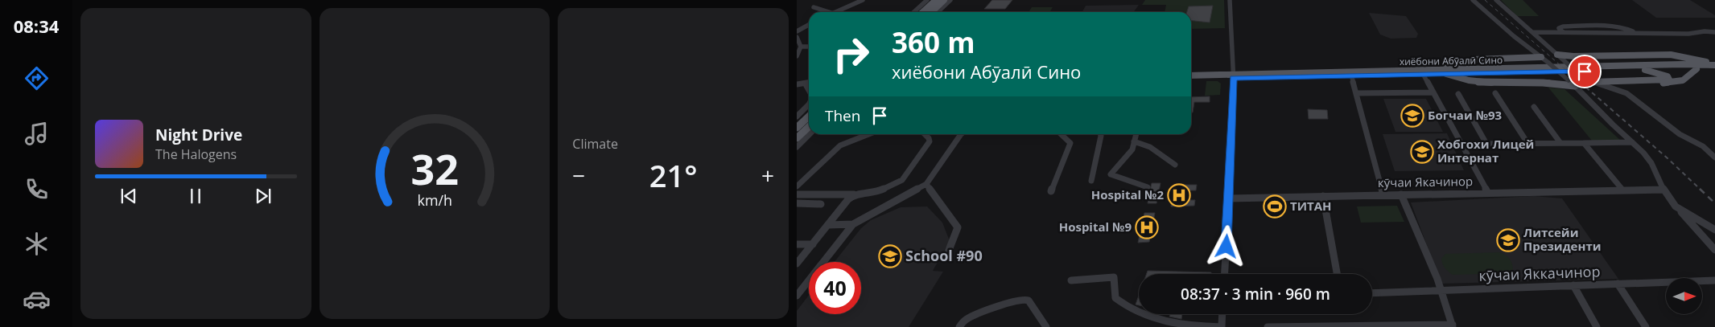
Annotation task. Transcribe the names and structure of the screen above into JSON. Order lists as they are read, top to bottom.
{
  "streets": {
    "main road": ["хиёбони Абӯалӣ Сино"],
    "street": ["кӯчаи Якачинор", "кӯчаи Яккачинор"]
  },
  "places": {
    "school or university": [
      "Богчаи №93",
      "Хобгохи Лицей Интернат",
      "Литсейи Президенти",
      "School #90"
    ],
    "hospital": ["Hospital №2", "Hospital №9"],
    "sports": ["ТИТАН"]
  },
  "north": "right",
  "page": {
    "tabs": "08:34",
    "tile": "Climate",
    "turn": ["360 m", "хиёбони Абӯалӣ Сино"],
    "then": "Then",
    "song": ["Night Drive", "The Halogens"],
    "heat": ["−", "21°", "+"],
    "limit": "40",
    "trip": "08:37 · 3 min · 960 m",
    "gauge": ["32", "km/h"]
  }
}
